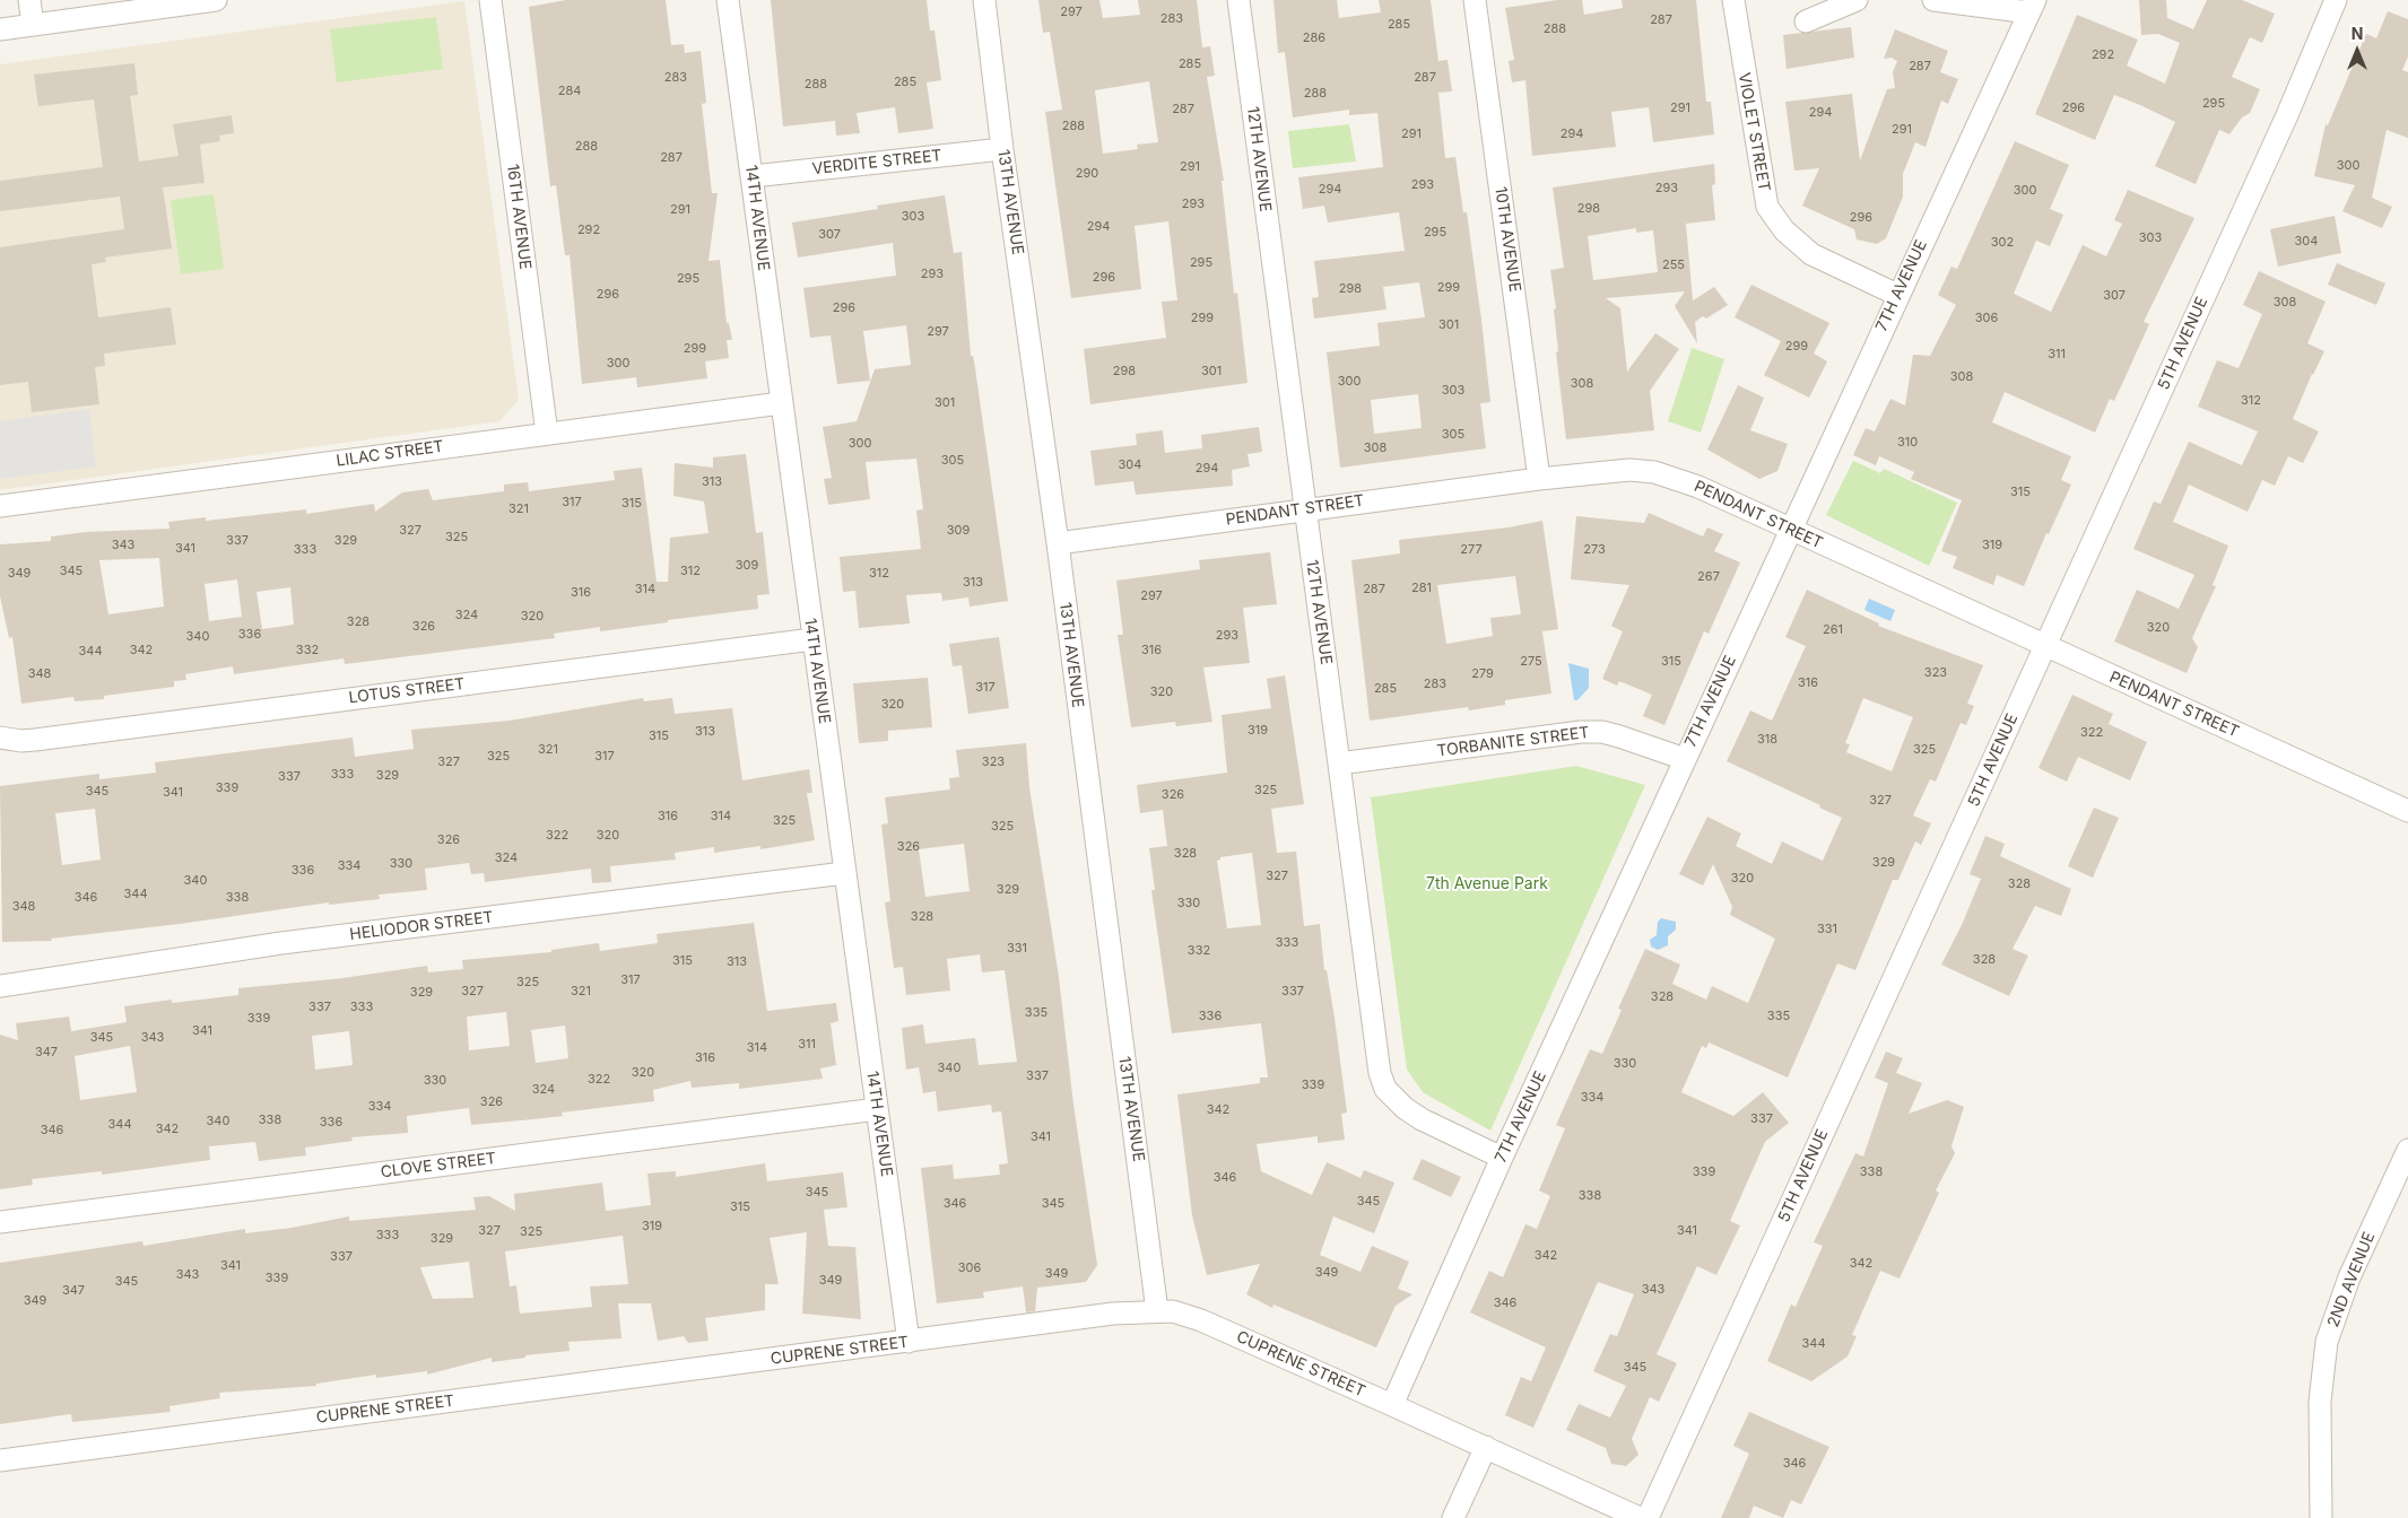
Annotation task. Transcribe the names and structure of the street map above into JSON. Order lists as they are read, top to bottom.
{
  "streets": {
    "street": [
      "VIOLET STREET",
      "12TH AVENUE",
      "VERDITE STREET",
      "13TH AVENUE",
      "16TH AVENUE",
      "14TH AVENUE",
      "10TH AVENUE",
      "7TH AVENUE",
      "5TH AVENUE",
      "LILAC STREET",
      "PENDANT STREET",
      "LOTUS STREET",
      "TORBANITE STREET",
      "HELIODOR STREET",
      "CLOVE STREET",
      "2ND AVENUE",
      "CUPRENE STREET"
    ]
  },
  "crossings": [
    ["VIOLET STREET", "7TH AVENUE"],
    ["12TH AVENUE", "7TH AVENUE"],
    ["12TH AVENUE", "PENDANT STREET"],
    ["12TH AVENUE", "TORBANITE STREET"],
    ["VERDITE STREET", "13TH AVENUE"],
    ["VERDITE STREET", "14TH AVENUE"],
    ["13TH AVENUE", "PENDANT STREET"],
    ["13TH AVENUE", "CUPRENE STREET"],
    ["16TH AVENUE", "LILAC STREET"],
    ["14TH AVENUE", "LILAC STREET"],
    ["14TH AVENUE", "LOTUS STREET"],
    ["14TH AVENUE", "HELIODOR STREET"],
    ["14TH AVENUE", "CLOVE STREET"],
    ["14TH AVENUE", "CUPRENE STREET"],
    ["10TH AVENUE", "PENDANT STREET"],
    ["7TH AVENUE", "PENDANT STREET"],
    ["7TH AVENUE", "TORBANITE STREET"],
    ["7TH AVENUE", "CUPRENE STREET"],
    ["5TH AVENUE", "PENDANT STREET"],
    ["5TH AVENUE", "CUPRENE STREET"]
  ],
  "parks": ["7th Avenue Park"],
  "house_numbers": [
    "297",
    "283",
    "287",
    "285",
    "288",
    "286",
    "292",
    "285",
    "287",
    "283",
    "287",
    "285",
    "288",
    "284",
    "288",
    "295",
    "291",
    "296",
    "287",
    "294",
    "288",
    "291",
    "291",
    "294",
    "288",
    "287",
    "300",
    "291",
    "290",
    "293",
    "293",
    "294",
    "300",
    "293",
    "298",
    "291",
    "303",
    "296",
    "294",
    "292",
    "295",
    "307",
    "303",
    "304",
    "302",
    "295",
    "255",
    "293",
    "296",
    "295",
    "299",
    "298",
    "296",
    "307",
    "308",
    "296",
    "299",
    "306",
    "301",
    "297",
    "299",
    "299",
    "311",
    "300",
    "298",
    "301",
    "308",
    "300",
    "308",
    "303",
    "312",
    "301",
    "305",
    "310",
    "300",
    "308",
    "305",
    "304",
    "294",
    "313",
    "315",
    "317",
    "315",
    "321",
    "327",
    "309",
    "325",
    "337",
    "329",
    "343",
    "319",
    "341",
    "333",
    "277",
    "273",
    "309",
    "345",
    "312",
    "349",
    "312",
    "267",
    "313",
    "281",
    "314",
    "287",
    "316",
    "297",
    "324",
    "320",
    "328",
    "326",
    "320",
    "261",
    "336",
    "293",
    "340",
    "342",
    "332",
    "316",
    "344",
    "275",
    "315",
    "323",
    "348",
    "279",
    "316",
    "283",
    "317",
    "285",
    "320",
    "320",
    "319",
    "313",
    "322",
    "315",
    "318",
    "321",
    "325",
    "325",
    "317",
    "327",
    "323",
    "333",
    "329",
    "337",
    "339",
    "325",
    "345",
    "341",
    "326",
    "327",
    "316",
    "314",
    "325",
    "325",
    "322",
    "320",
    "326",
    "326",
    "328",
    "324",
    "329",
    "330",
    "334",
    "336",
    "327",
    "320",
    "340",
    "328",
    "329",
    "344",
    "346",
    "338",
    "330",
    "348",
    "328",
    "331",
    "333",
    "331",
    "332",
    "328",
    "315",
    "313",
    "317",
    "325",
    "327",
    "321",
    "337",
    "329",
    "328",
    "337",
    "333",
    "335",
    "336",
    "335",
    "339",
    "341",
    "345",
    "343",
    "311",
    "314",
    "347",
    "316",
    "330",
    "340",
    "320",
    "337",
    "322",
    "330",
    "339",
    "324",
    "334",
    "326",
    "334",
    "342",
    "337",
    "338",
    "340",
    "336",
    "344",
    "342",
    "346",
    "341",
    "339",
    "338",
    "346",
    "345",
    "338",
    "345",
    "346",
    "345",
    "315",
    "319",
    "327",
    "341",
    "325",
    "333",
    "329",
    "342",
    "337",
    "342",
    "341",
    "306",
    "349",
    "349",
    "343",
    "339",
    "349",
    "345",
    "343",
    "347",
    "349",
    "346",
    "344",
    "345",
    "346"
  ],
  "north": "top"
}
